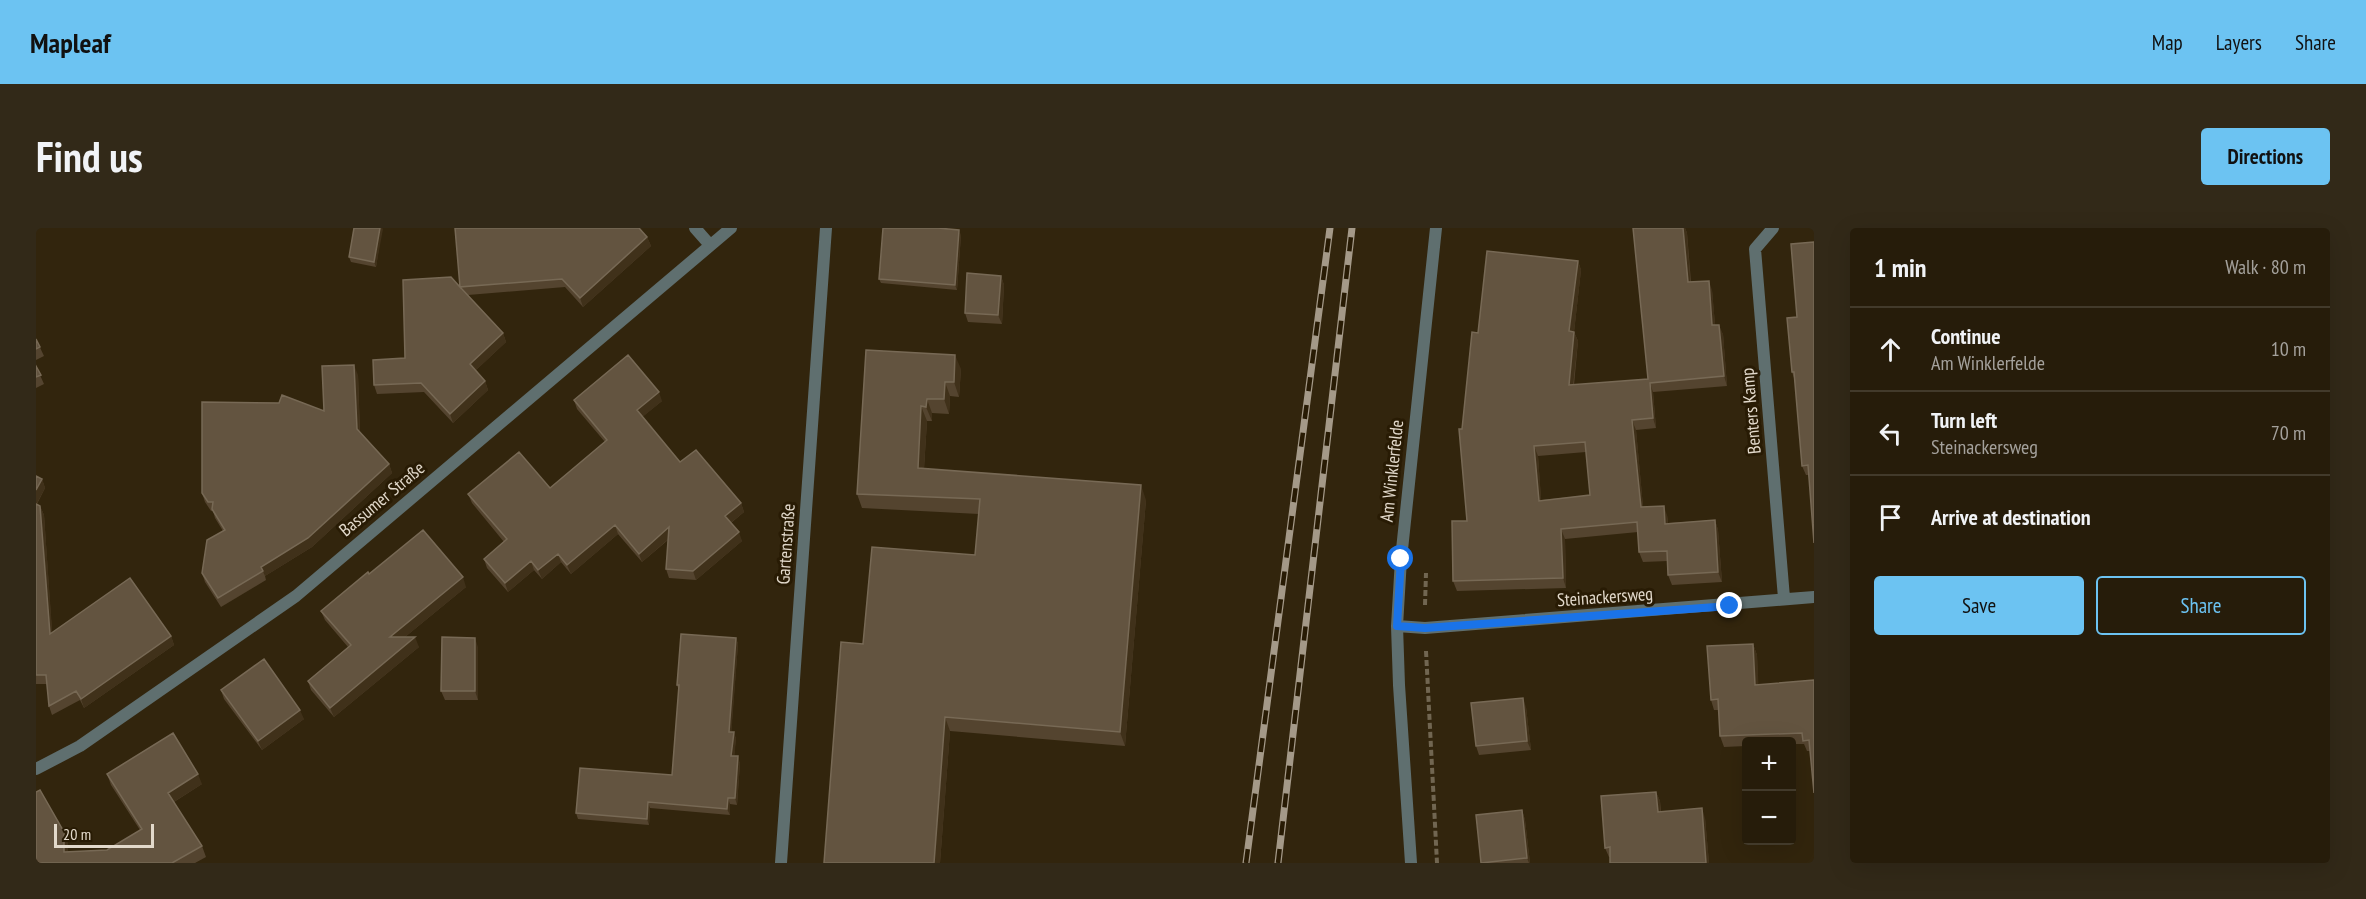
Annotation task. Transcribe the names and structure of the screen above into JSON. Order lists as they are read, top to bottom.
{
  "streets": {
    "street": [
      "Benters Kamp",
      "Am Winklerfelde",
      "Bassumer Straße",
      "Gartenstraße",
      "Steinackersweg"
    ]
  },
  "crossings": [
    ["Benters Kamp", "Steinackersweg"],
    ["Am Winklerfelde", "Steinackersweg"]
  ],
  "scale_bar": "20 m",
  "page": {
    "header": "Mapleaf",
    "nav": ["Map", "Layers", "Share"],
    "buttons": [
      "Directions",
      ["Save", "Share"]
    ],
    "title": "Find us",
    "heading": ["1 min", "Walk · 80 m"],
    "list": [
      ["Continue", "Am Winklerfelde", "10 m"],
      ["Turn left", "Steinackersweg", "70 m"],
      "Arrive at destination"
    ],
    "map_buttons": ["+", "−"],
    "scale": "20 m"
  }
}
